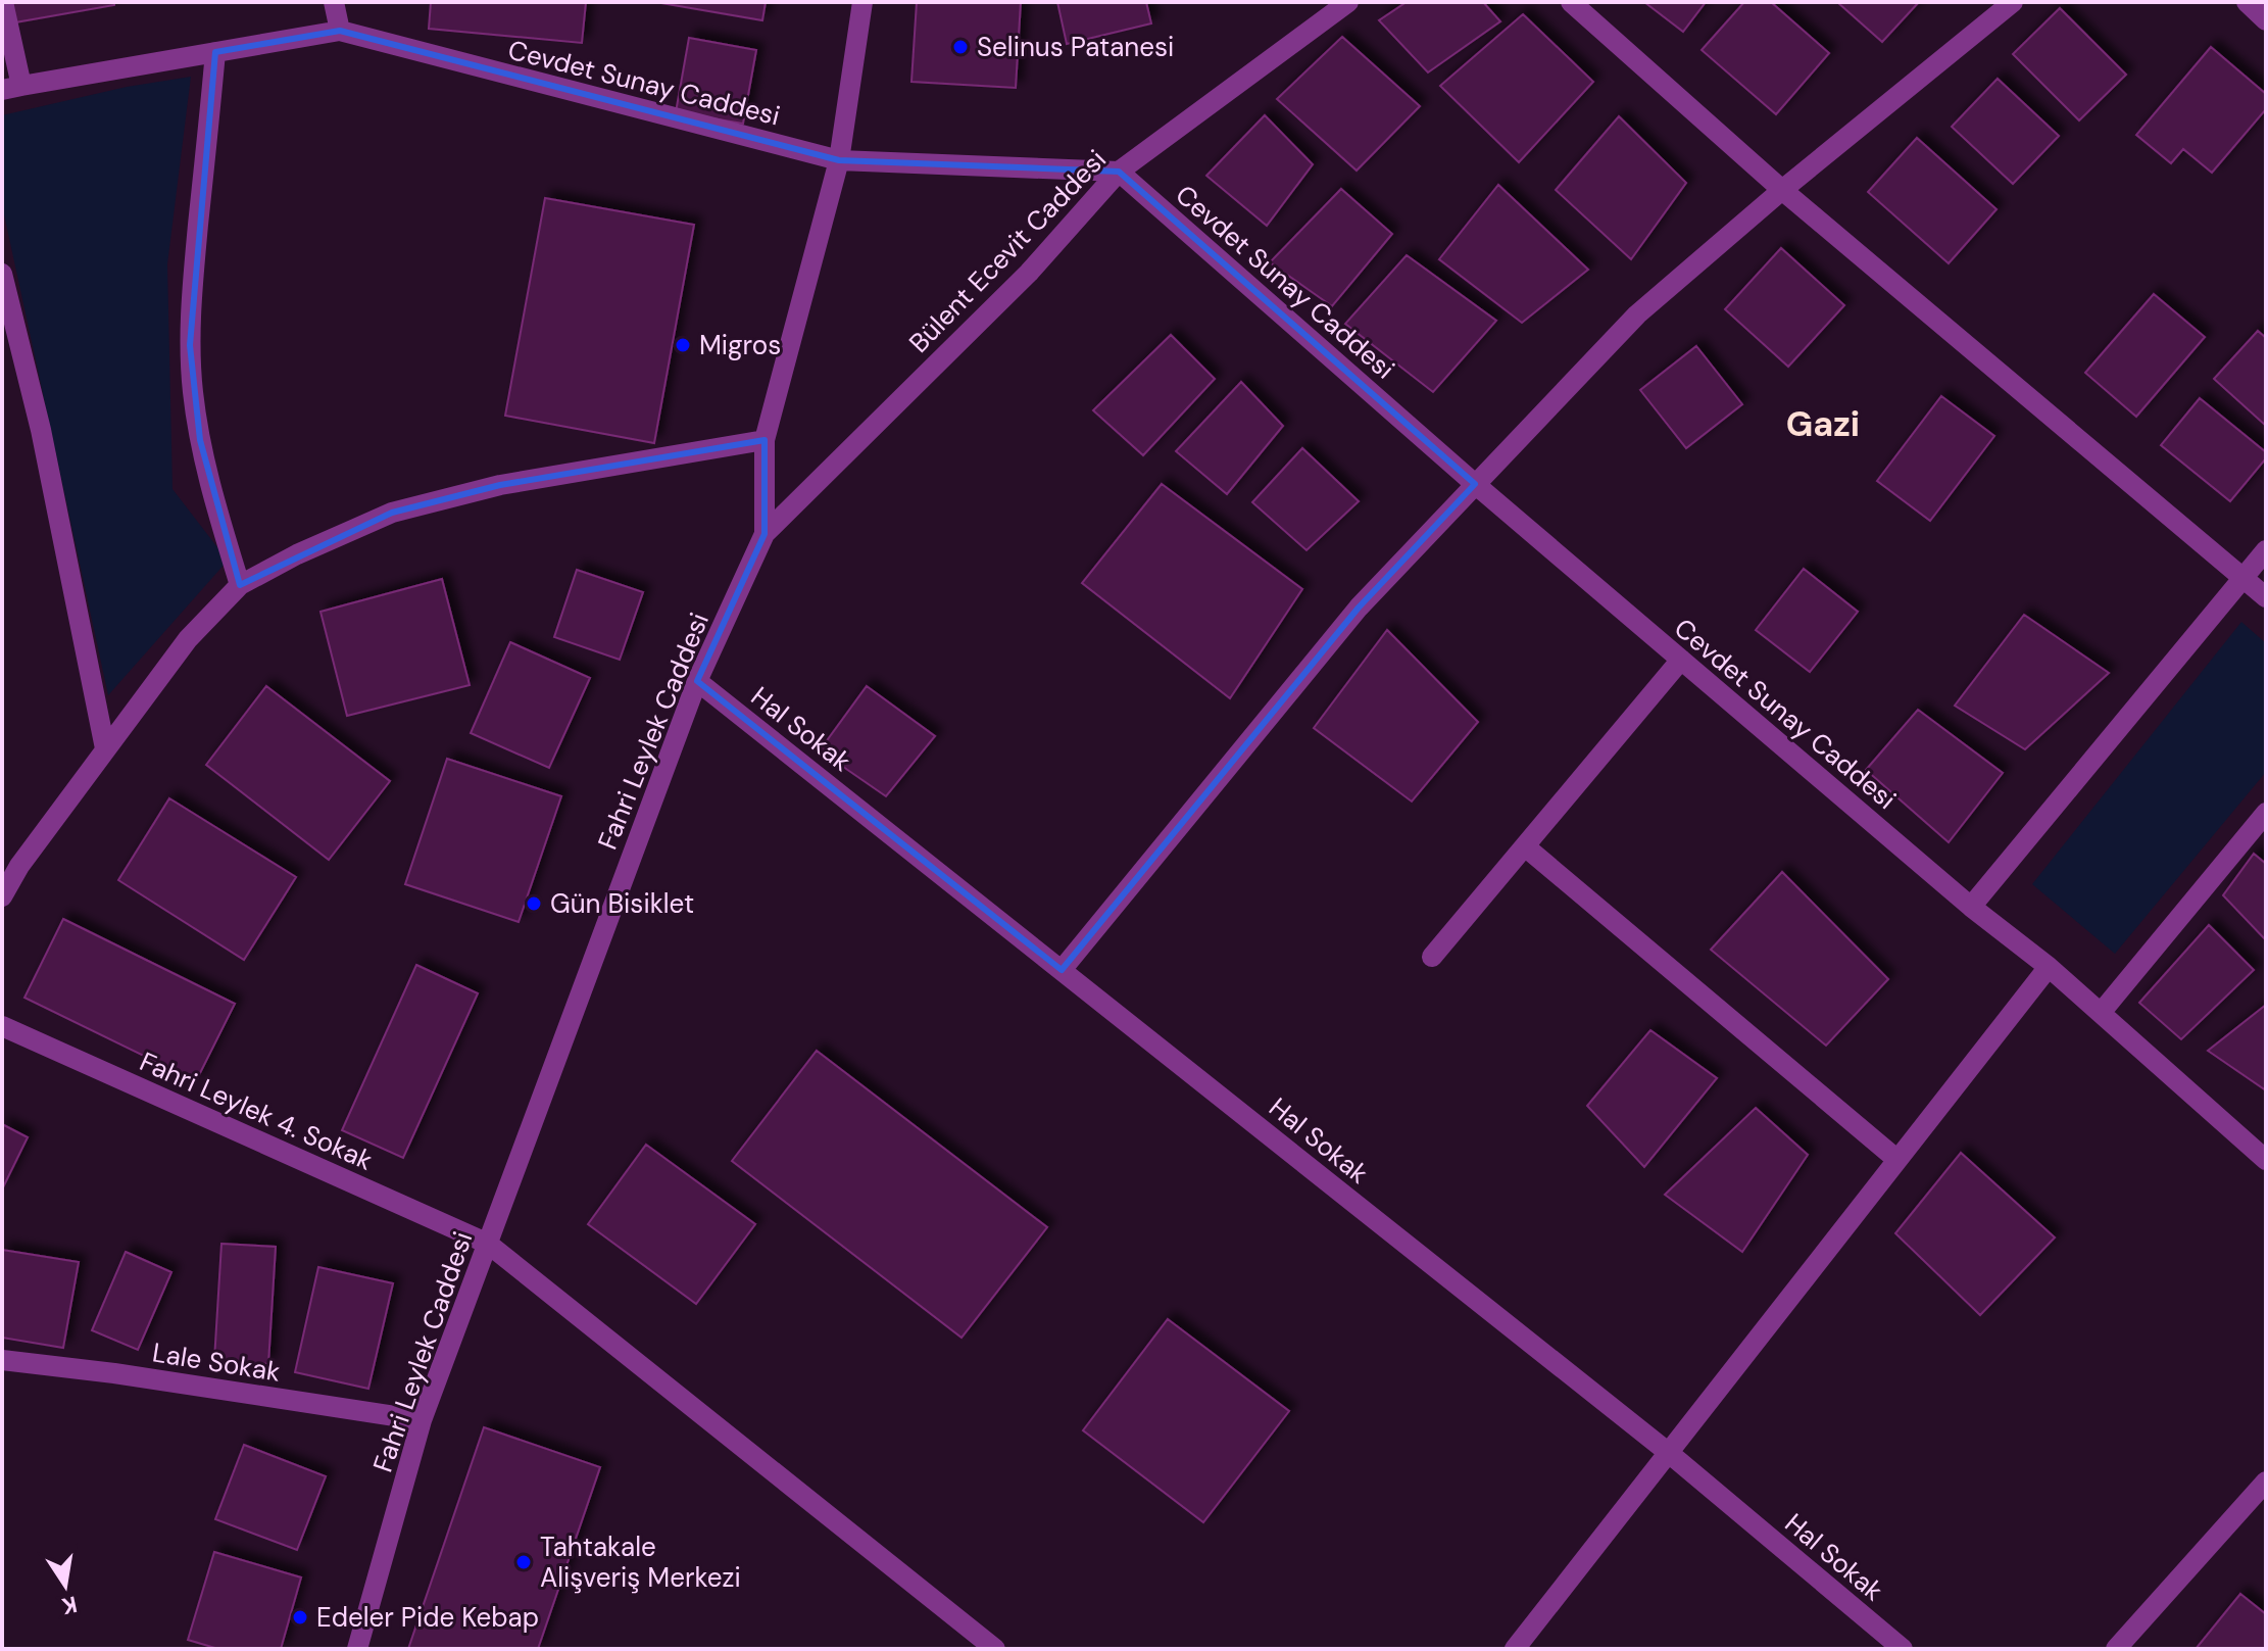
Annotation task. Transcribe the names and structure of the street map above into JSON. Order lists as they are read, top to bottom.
{
  "streets": {
    "street": [
      "Cevdet Sunay Caddesi",
      "Bülent Ecevit Caddesi",
      "Hal Sokak",
      "Fahri Leylek Caddesi",
      "Fahri Leylek 4. Sokak",
      "Lale Sokak"
    ]
  },
  "crossings": [
    ["Cevdet Sunay Caddesi", "Bülent Ecevit Caddesi"],
    ["Cevdet Sunay Caddesi", "Fahri Leylek Caddesi"],
    ["Bülent Ecevit Caddesi", "Fahri Leylek Caddesi"],
    ["Hal Sokak", "Fahri Leylek Caddesi"],
    ["Fahri Leylek Caddesi", "Fahri Leylek 4. Sokak"],
    ["Fahri Leylek Caddesi", "Lale Sokak"]
  ],
  "districts": ["Gazi"],
  "places": [
    "Selinus Patanesi",
    "Migros",
    "Gün Bisiklet",
    "Tahtakale Alişveriş Merkezi",
    "Edeler Pide Kebap"
  ],
  "north": "bottom"
}
